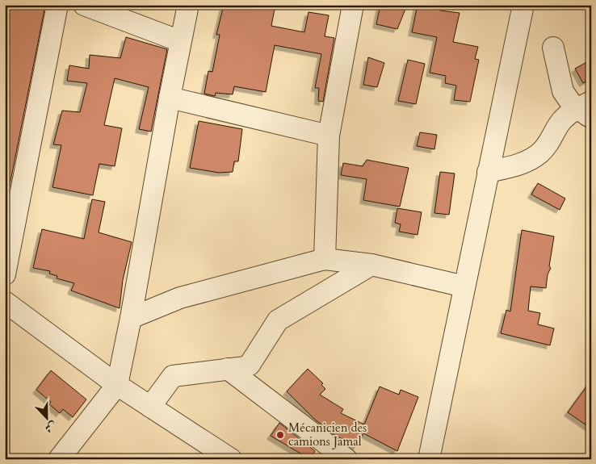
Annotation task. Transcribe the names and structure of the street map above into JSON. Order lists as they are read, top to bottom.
{
  "places": ["Mécanicien des camions Jamal"],
  "north": "bottom"
}
